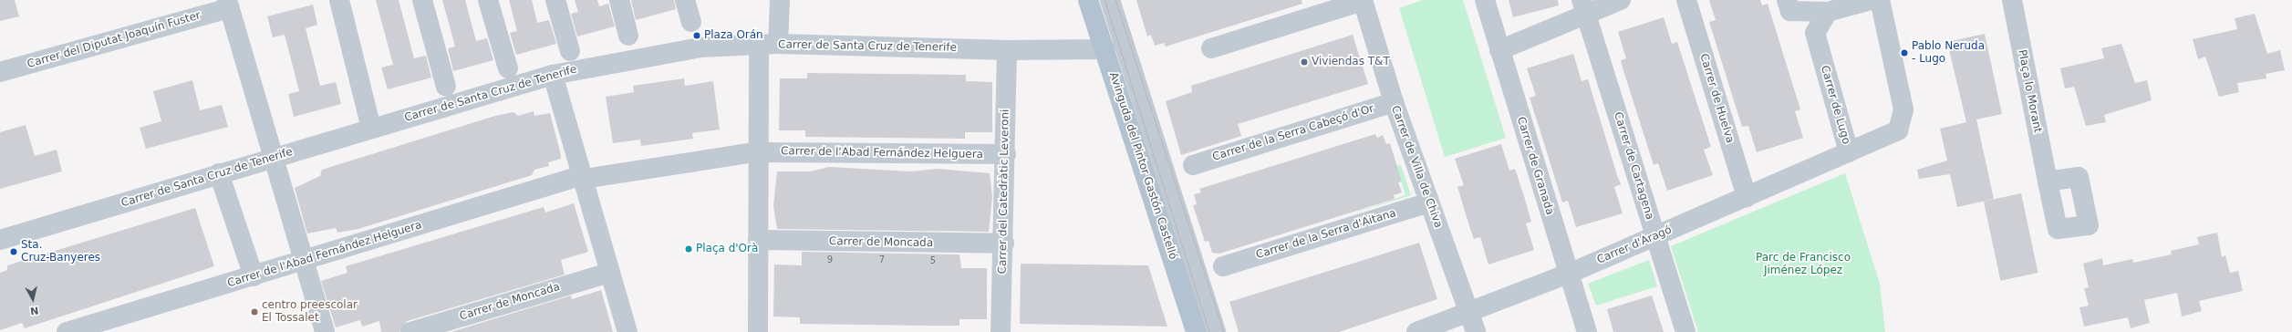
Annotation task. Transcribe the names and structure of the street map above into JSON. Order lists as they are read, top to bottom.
{
  "streets": {
    "main road": ["Avinguda del Pintor Gastón Castelló"],
    "street": [
      "Carrer del Diputat Joaquín Fuster",
      "Carrer de Santa Cruz de Tenerife",
      "Plaça lo Morant",
      "Carrer de Huelva",
      "Carrer de Lugo",
      "Carrer de la Serra Cabeçó d'Or",
      "Carrer de l'Abad Fernández Helguera",
      "Carrer de Granada",
      "Carrer de Cartagena",
      "Carrer de Villa de Chiva",
      "Carrer del Catedràtic Leveroni",
      "Carrer de la Serra d'Aitana",
      "Carrer de Moncada",
      "Carrer d'Aragó"
    ]
  },
  "crossings": [
    ["Carrer de Santa Cruz de Tenerife", "Avinguda del Pintor Gastón Castelló"],
    ["Carrer de Santa Cruz de Tenerife", "Carrer del Catedràtic Leveroni"],
    ["Carrer de Huelva", "Carrer d'Aragó"],
    ["Carrer de Lugo", "Carrer d'Aragó"],
    ["Carrer de la Serra Cabeçó d'Or", "Carrer de Villa de Chiva"],
    ["Carrer de l'Abad Fernández Helguera", "Carrer del Catedràtic Leveroni"],
    ["Carrer de Granada", "Carrer d'Aragó"],
    ["Carrer de Cartagena", "Carrer d'Aragó"],
    ["Carrer de Villa de Chiva", "Carrer de la Serra d'Aitana"],
    ["Carrer de Villa de Chiva", "Carrer d'Aragó"],
    ["Carrer del Catedràtic Leveroni", "Carrer de Moncada"]
  ],
  "parks": ["Parc de Francisco Jiménez López"],
  "places": [
    "Plaza Orán",
    "Pablo Neruda - Lugo",
    "Viviendas T&T",
    "Plaça d'Orà",
    "Sta. Cruz-Banyeres",
    "centro preescolar El Tossalet"
  ],
  "house_numbers": ["9", "7", "5"],
  "north": "bottom"
}
